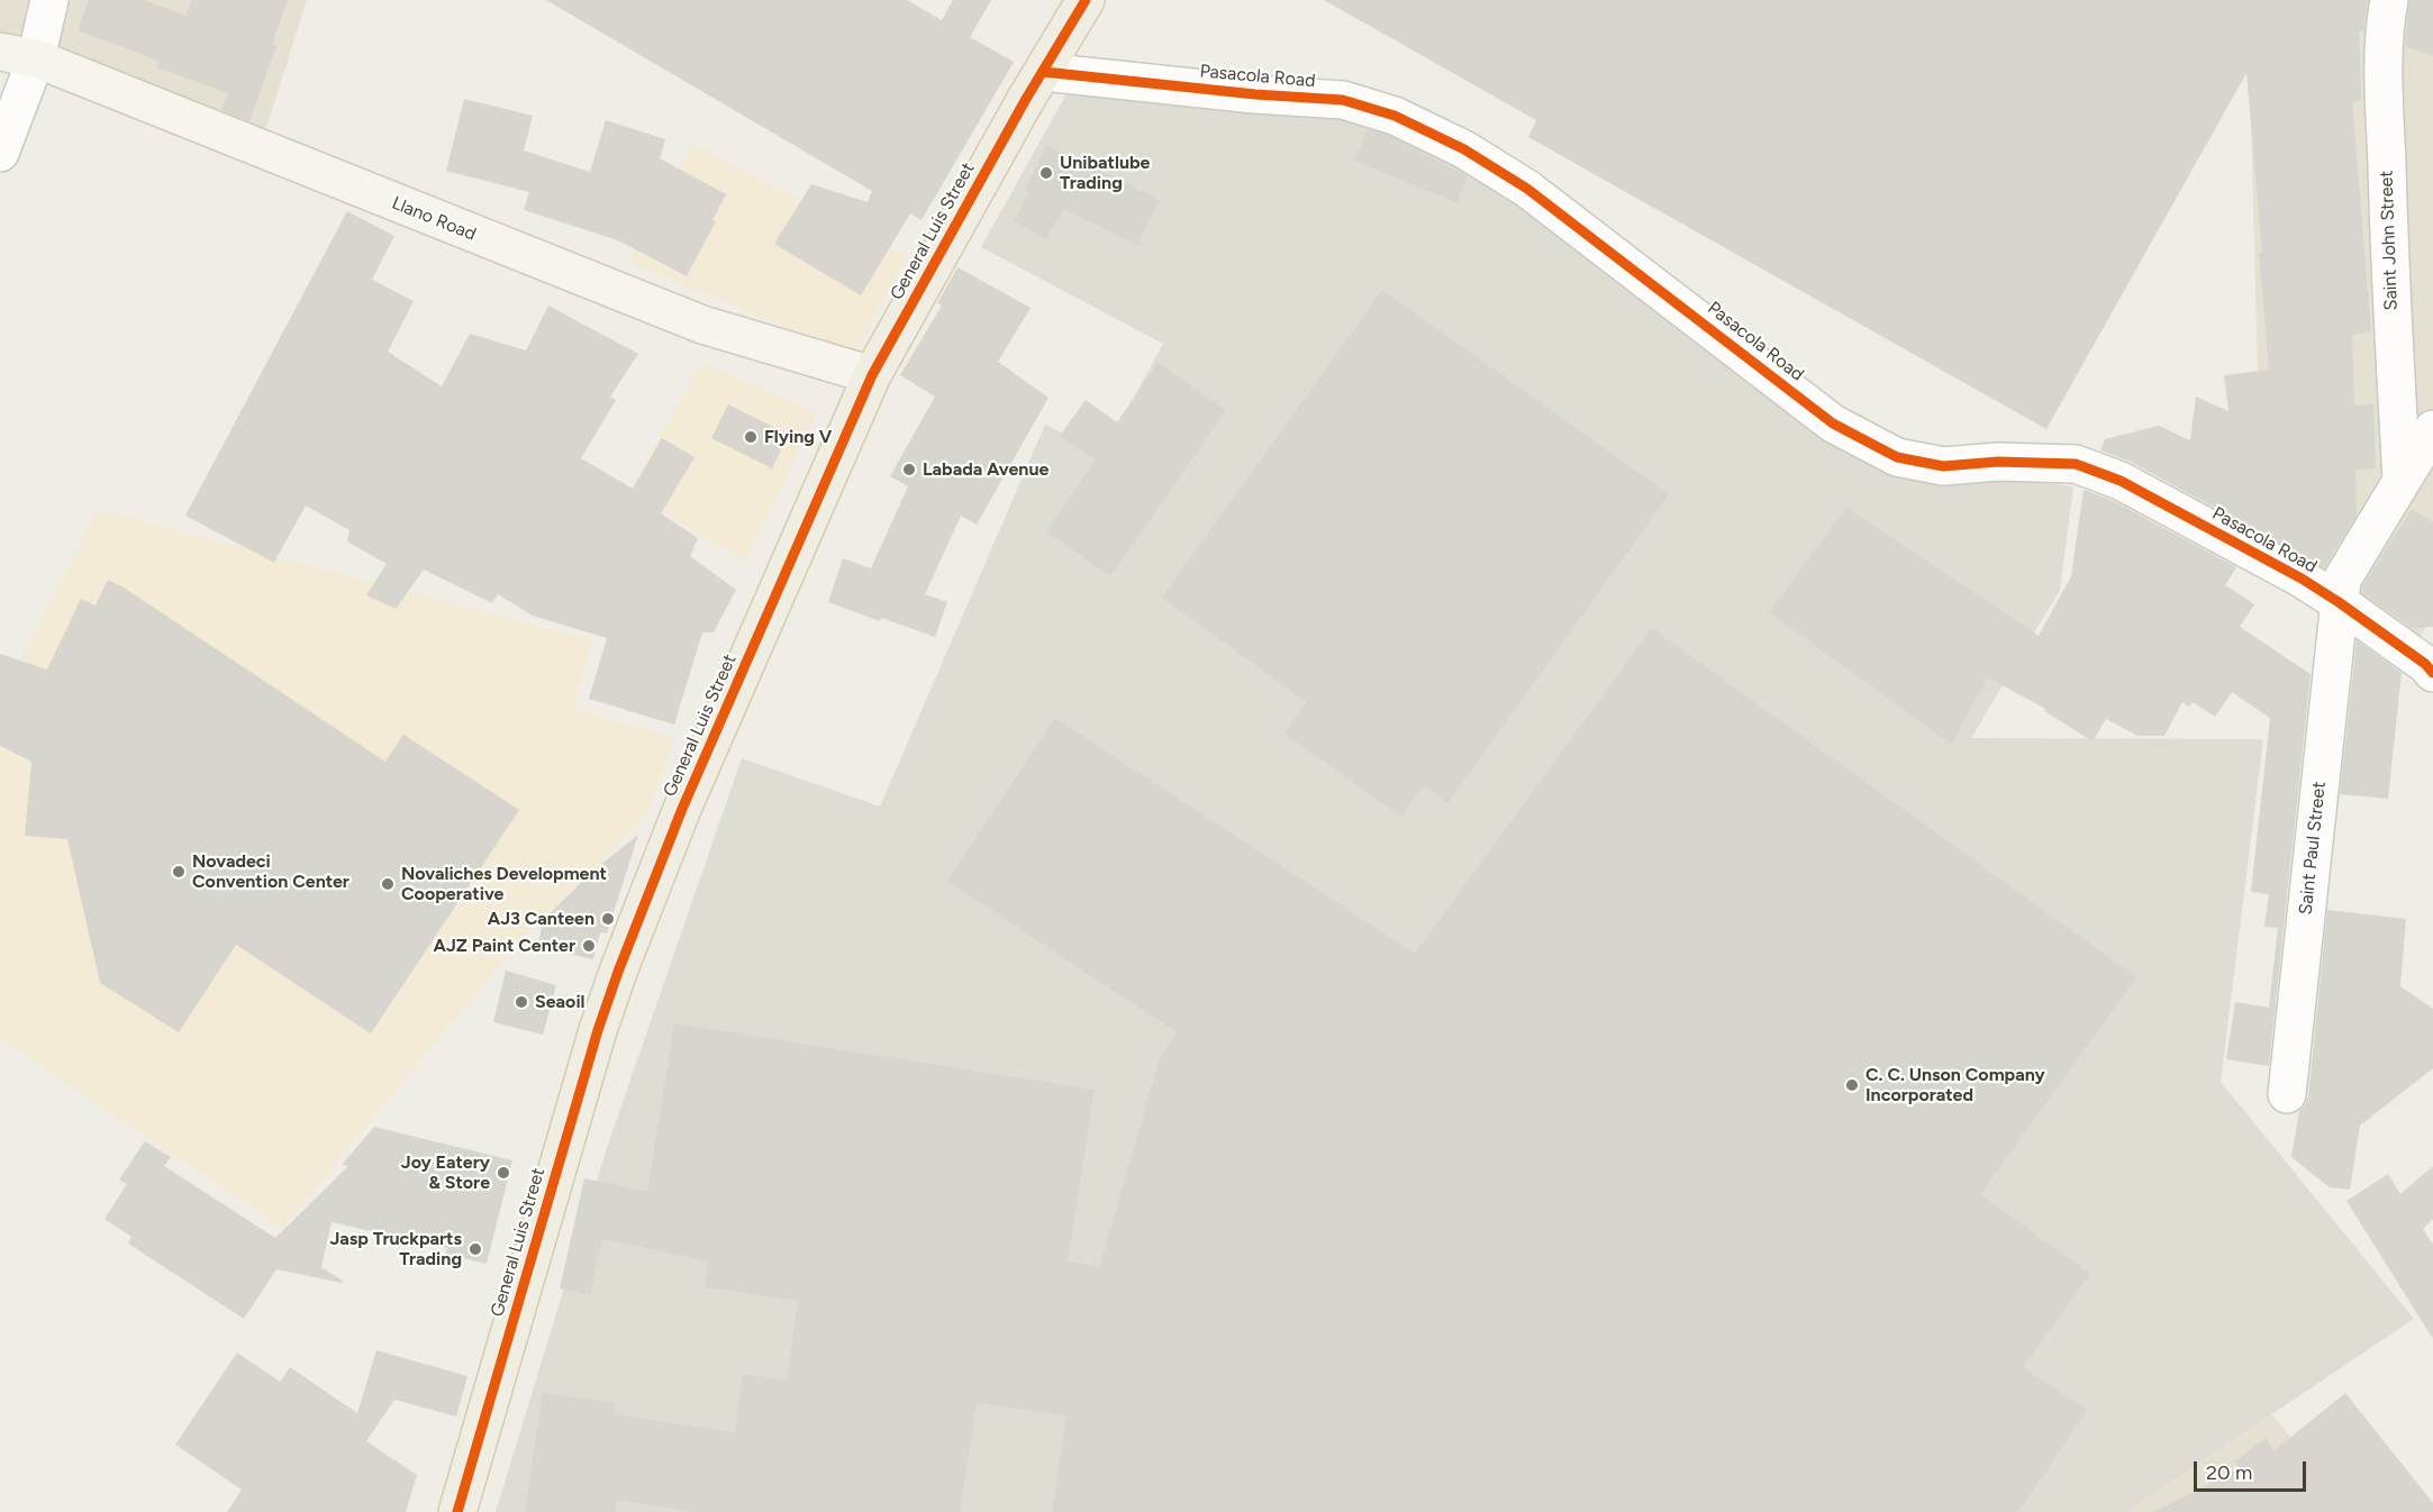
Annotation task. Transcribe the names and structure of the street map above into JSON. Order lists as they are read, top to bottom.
{
  "streets": {
    "main road": ["Llano Road", "General Luis Street"],
    "street": ["Pasacola Road", "Saint John Street", "Saint Paul Street"]
  },
  "crossings": [
    ["Pasacola Road", "General Luis Street"],
    ["Pasacola Road", "Saint Paul Street"],
    ["Llano Road", "General Luis Street"],
    ["Saint John Street", "Saint Paul Street"]
  ],
  "places": [
    "Unibatlube Trading",
    "Flying V",
    "Labada Avenue",
    "Novadeci Convention Center",
    "Novaliches Development Cooperative",
    "AJ3 Canteen",
    "AJZ Paint Center",
    "Seaoil",
    "C. C. Unson Company Incorporated",
    "Joy Eatery & Store",
    "Jasp Truckparts Trading"
  ],
  "scale_bar": "20 m"
}
